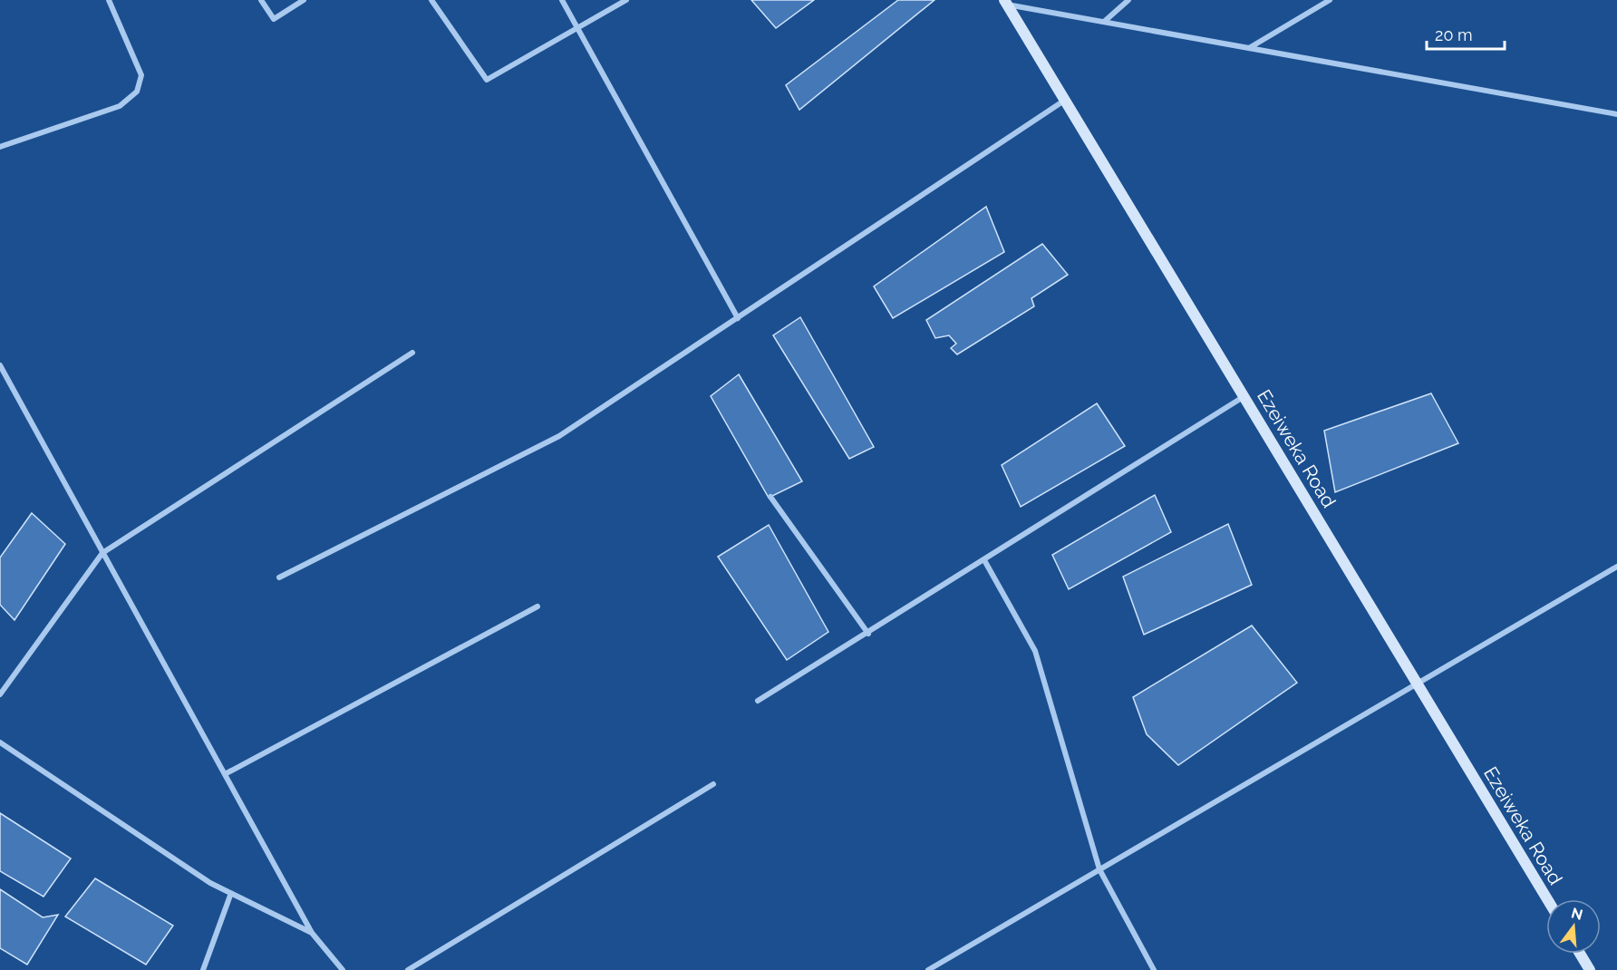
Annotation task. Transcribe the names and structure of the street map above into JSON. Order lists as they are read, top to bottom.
{
  "streets": {
    "main road": ["Ezeiweka Road"]
  },
  "scale_bar": "20 m",
  "north": "top"
}
